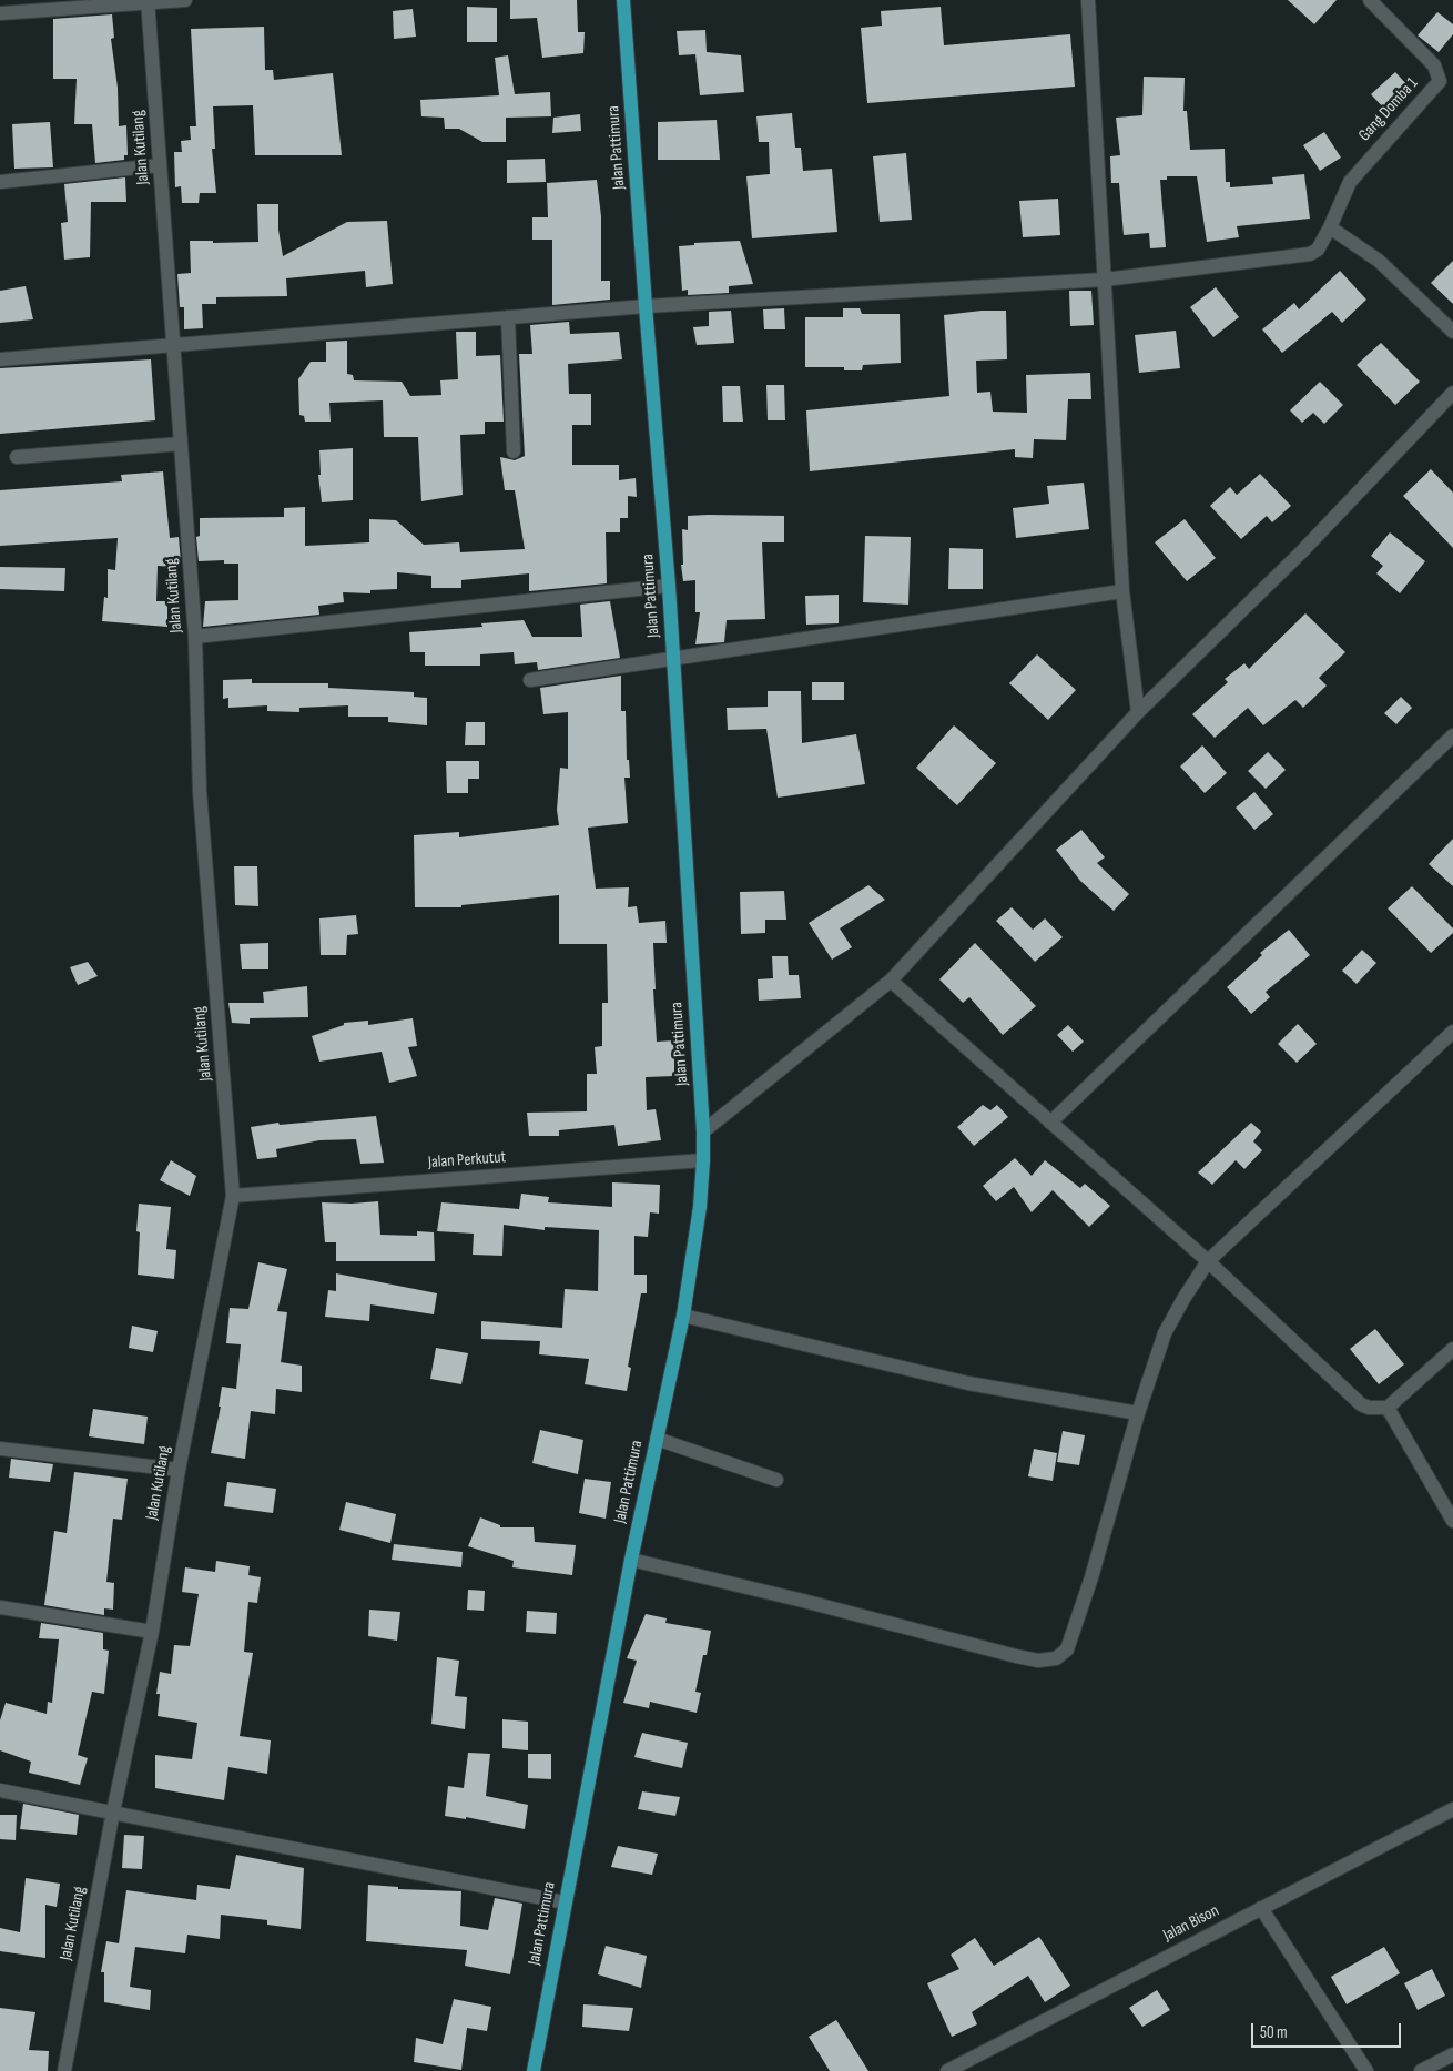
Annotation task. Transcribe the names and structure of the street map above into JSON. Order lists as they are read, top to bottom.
{
  "streets": {
    "main road": ["Jalan Pattimura"],
    "street": [
      "Gang Domba 1",
      "Jalan Kutilang",
      "Jalan Perkutut",
      "Jalan Bison"
    ]
  },
  "crossings": [
    ["Jalan Kutilang", "Jalan Perkutut"],
    ["Jalan Pattimura", "Jalan Perkutut"]
  ],
  "scale_bar": "50 m"
}
